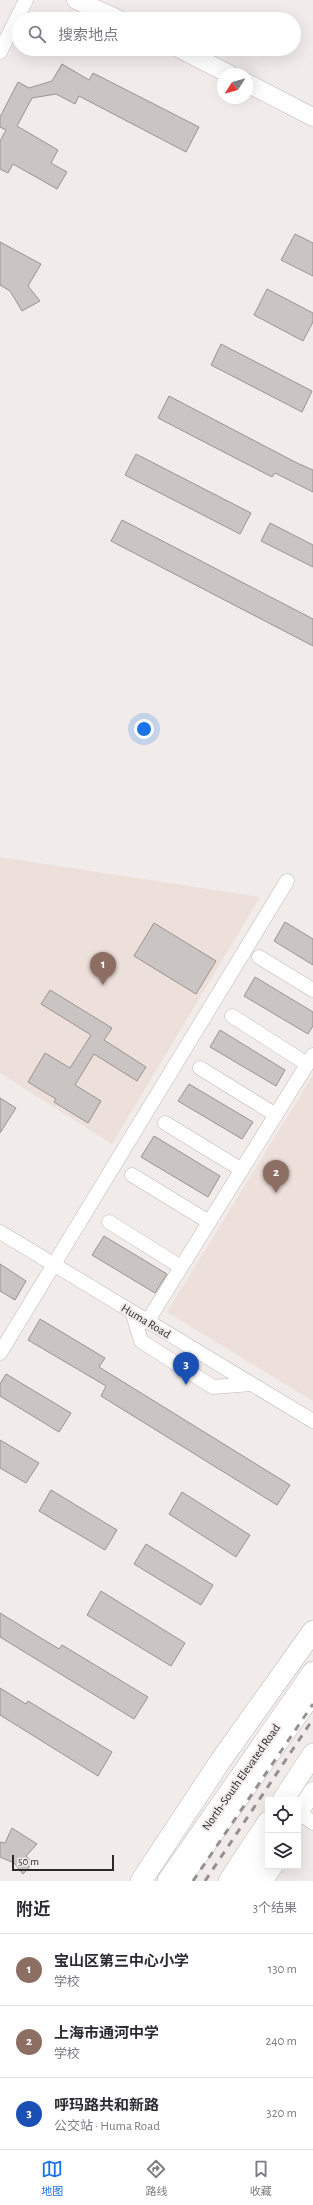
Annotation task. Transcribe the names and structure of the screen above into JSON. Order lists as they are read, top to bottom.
{
  "streets": {
    "highway": ["North-South Elevated Road"],
    "street": ["Huma Road"]
  },
  "scale_bar": "50 m",
  "north": "bottom left",
  "page": {
    "search": "搜索地点",
    "pins": ["1", "2", "3"],
    "scale": "50 m",
    "heading": ["附近", "3个结果"],
    "list": [
      {
        "mark": "1",
        "name": "宝山区第三中心小学",
        "note": "学校",
        "value": "130 m"
      },
      {
        "mark": "2",
        "name": "上海市通河中学",
        "note": "学校",
        "value": "240 m"
      },
      {
        "mark": "3",
        "name": "呼玛路共和新路",
        "note": "公交站 · Huma Road",
        "value": "320 m"
      }
    ],
    "nav": ["地图", "路线", "收藏"]
  }
}
